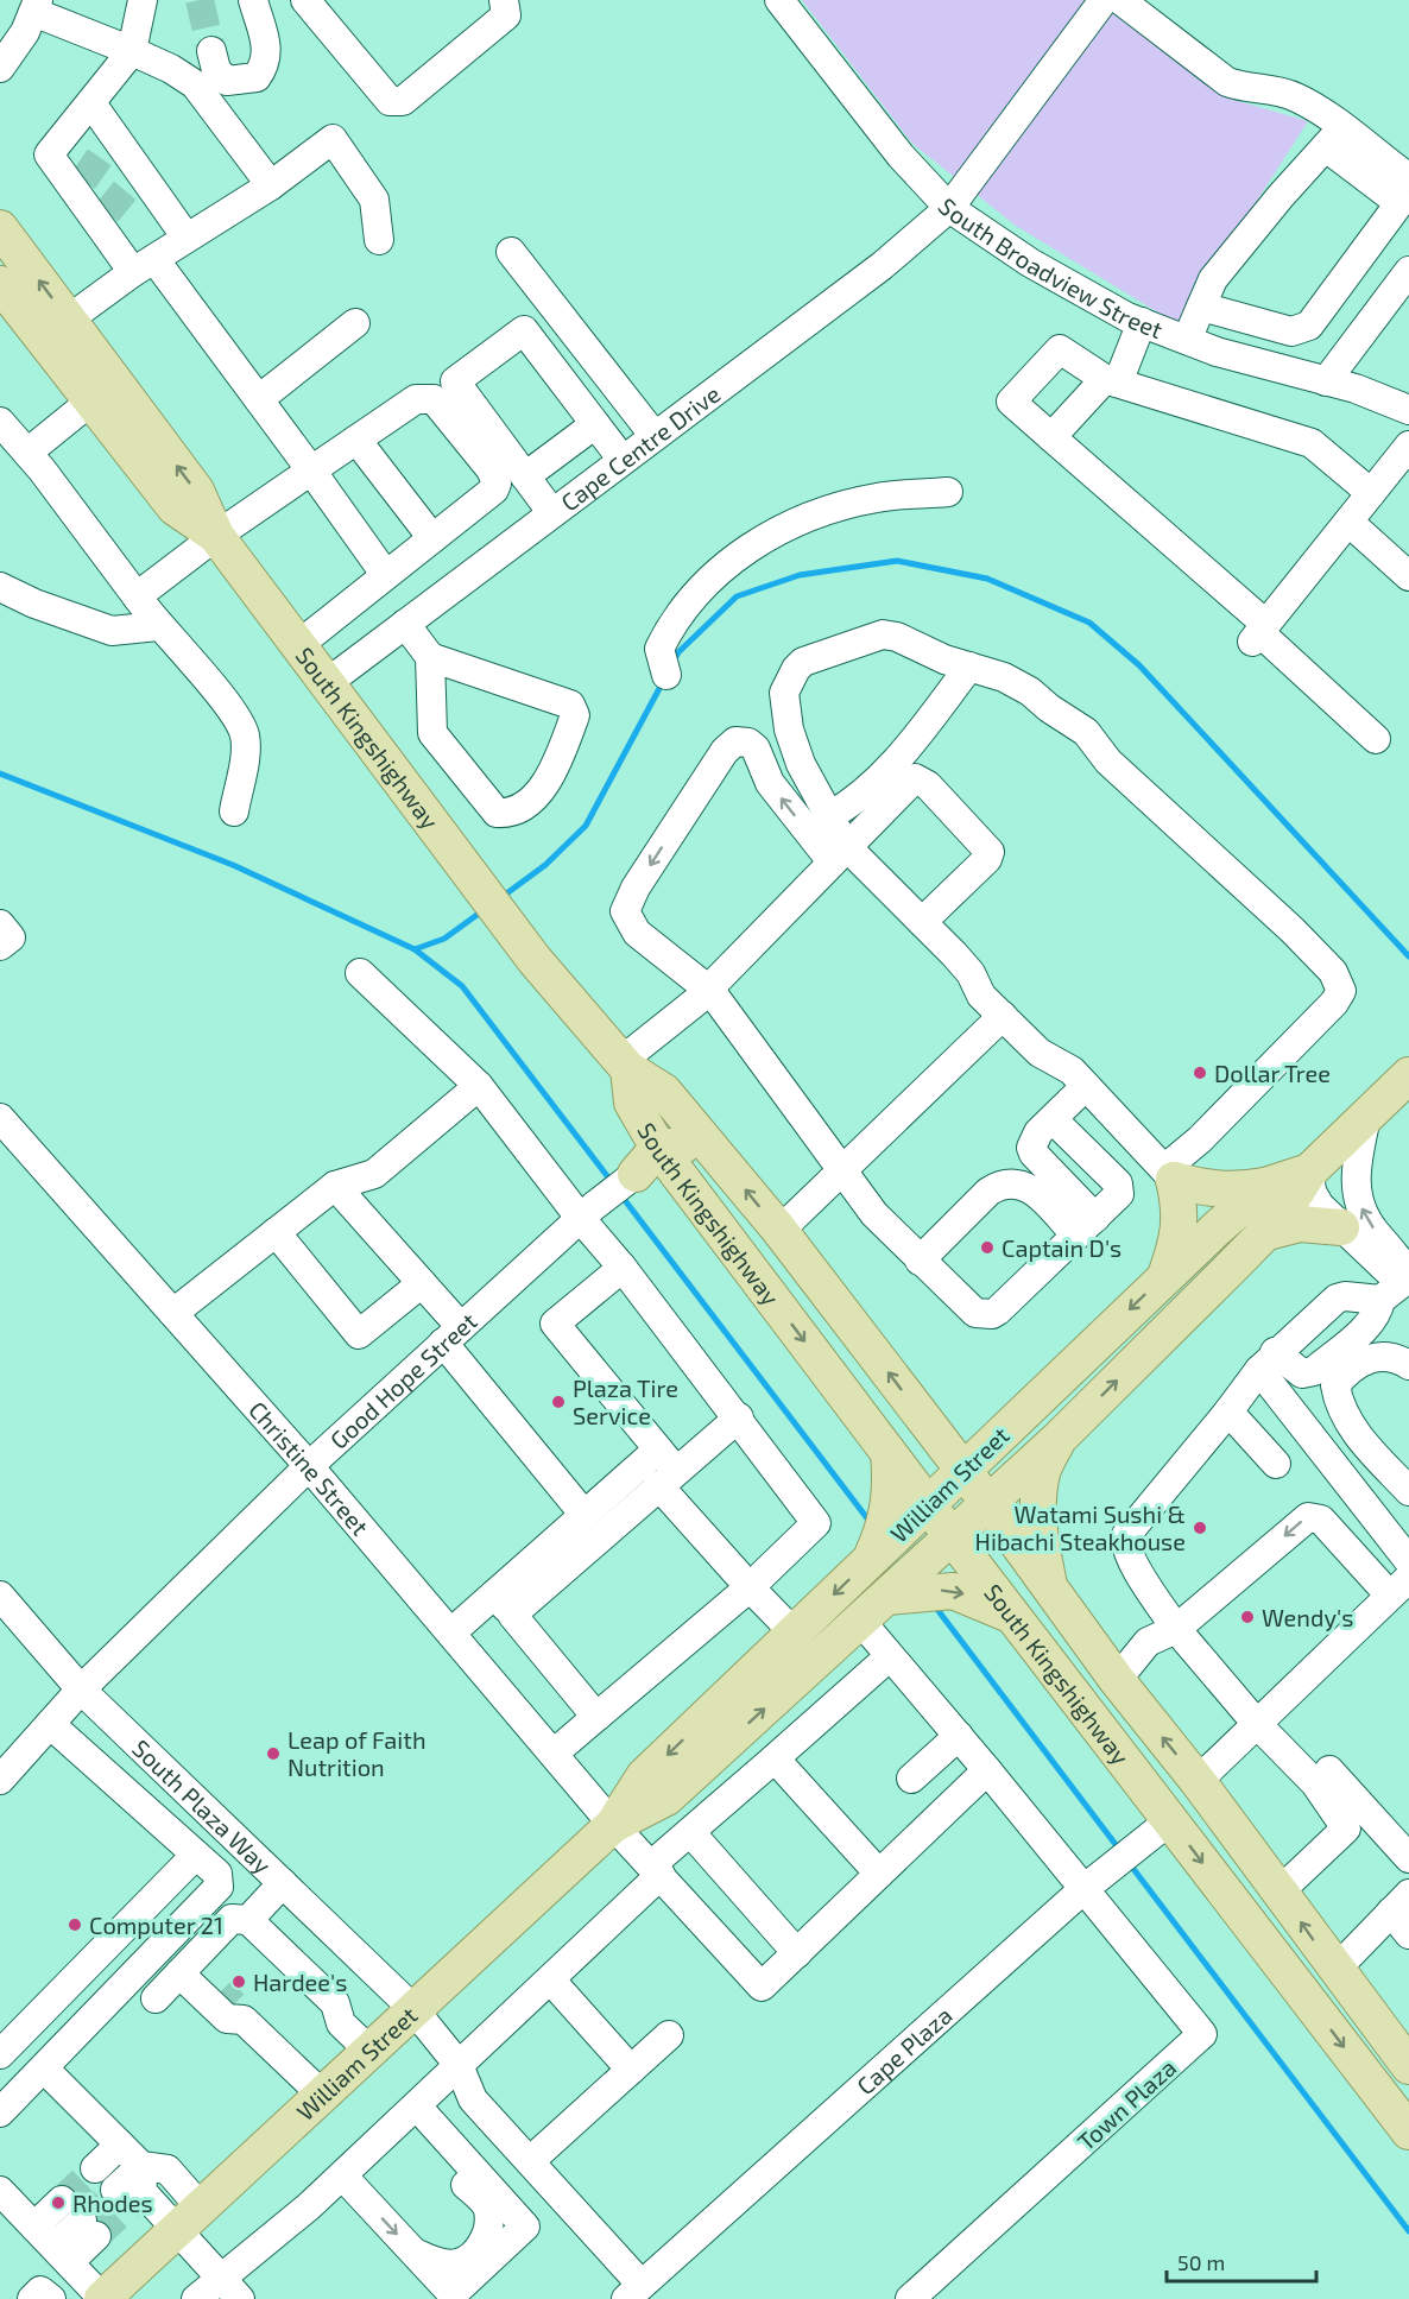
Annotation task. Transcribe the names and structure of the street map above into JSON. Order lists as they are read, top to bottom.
{
  "streets": {
    "main road": ["South Kingshighway", "William Street"],
    "street": [
      "South Broadview Street",
      "Cape Centre Drive",
      "Good Hope Street",
      "Christine Street",
      "South Plaza Way",
      "Cape Plaza",
      "Town Plaza"
    ]
  },
  "crossings": [
    ["South Broadview Street", "Cape Centre Drive"],
    ["Cape Centre Drive", "South Kingshighway"],
    ["South Kingshighway", "William Street"],
    ["South Kingshighway", "Cape Plaza"],
    ["Good Hope Street", "Christine Street"],
    ["Good Hope Street", "South Plaza Way"],
    ["Christine Street", "William Street"],
    ["William Street", "South Plaza Way"],
    ["William Street", "Cape Plaza"],
    ["South Plaza Way", "Cape Plaza"],
    ["Cape Plaza", "Town Plaza"]
  ],
  "places": [
    "Dollar Tree",
    "Captain D's",
    "Plaza Tire Service",
    "Watami Sushi & Hibachi Steakhouse",
    "Wendy's",
    "Leap of Faith Nutrition",
    "Computer 21",
    "Hardee's",
    "Rhodes"
  ],
  "scale_bar": "50 m"
}
